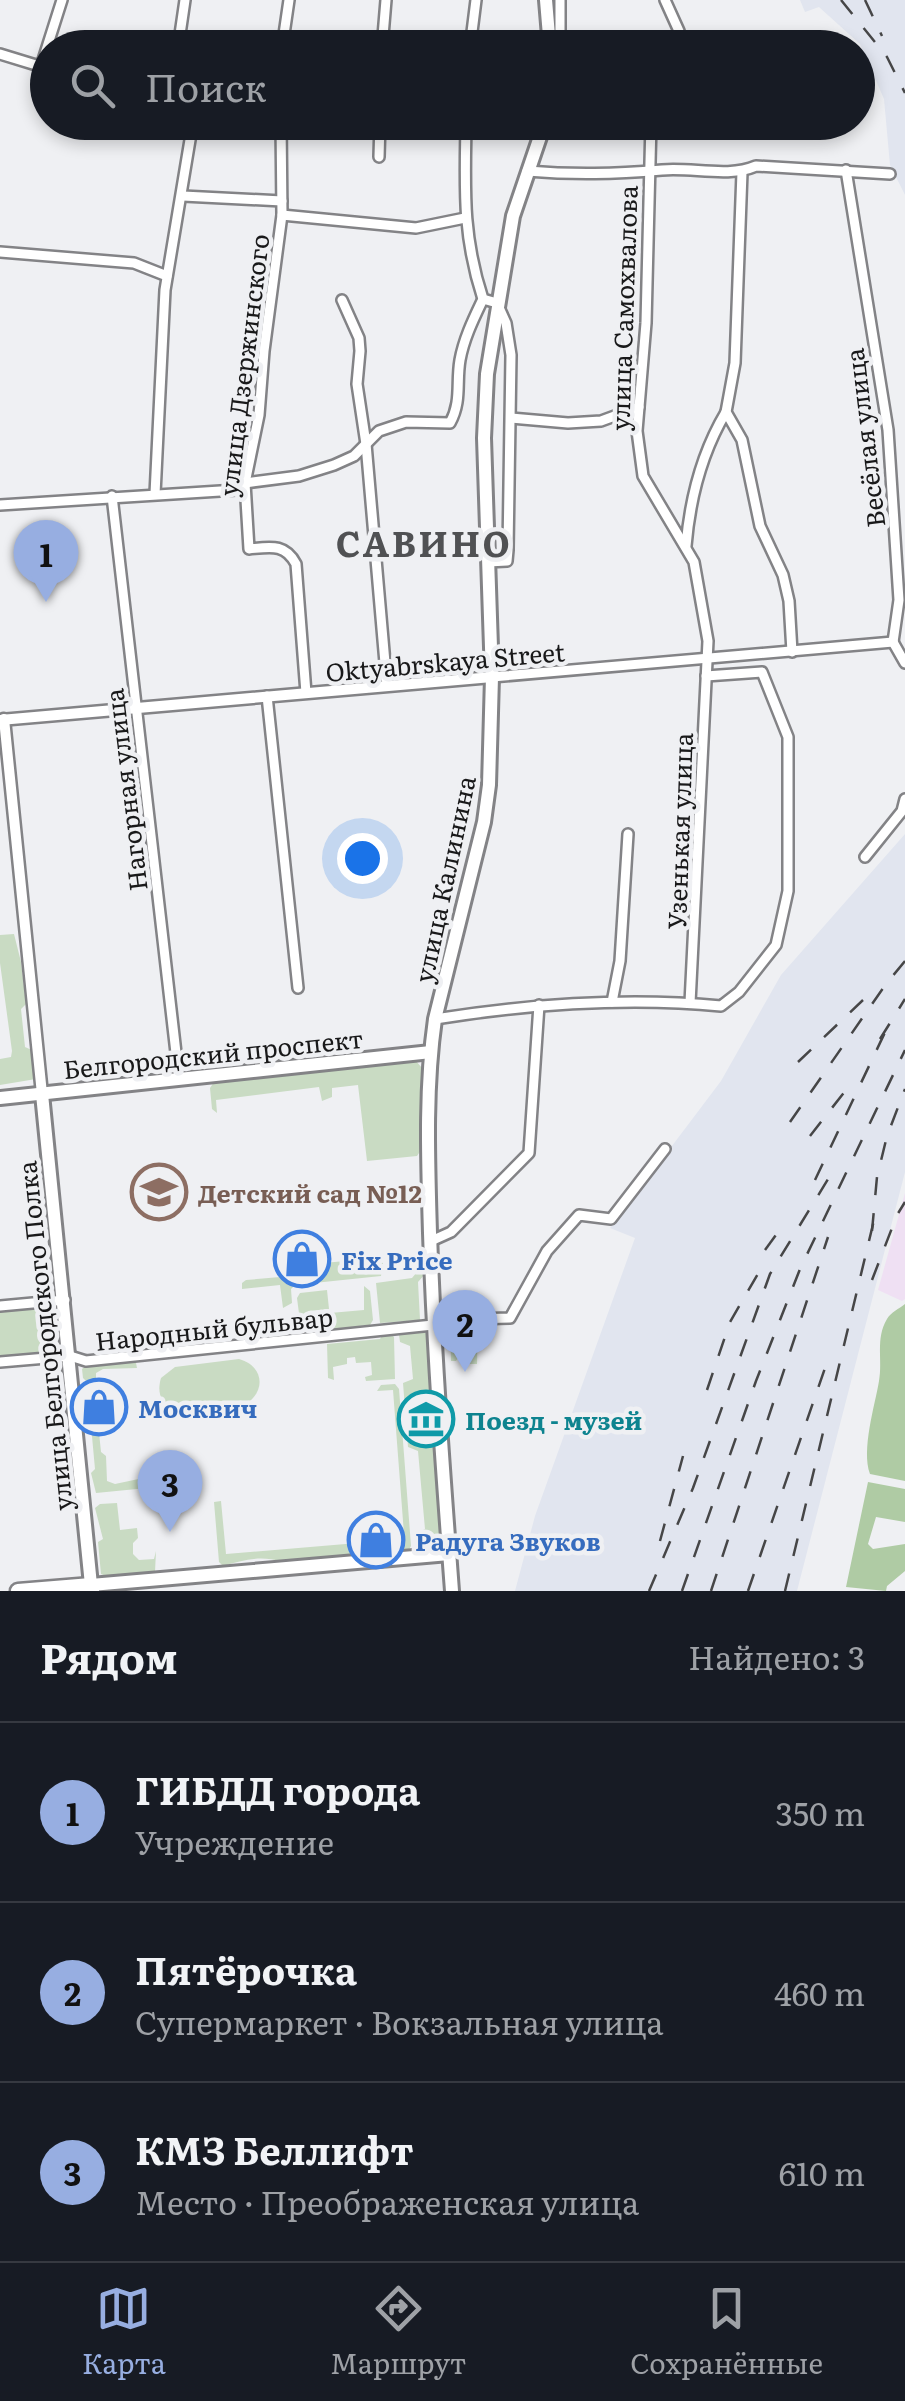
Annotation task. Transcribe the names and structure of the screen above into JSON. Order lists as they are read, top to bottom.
{
  "streets": {
    "main road": ["улица Калинина", "Белгородский проспект", "улица Белгородского Полка"],
    "street": [
      "улица Самохвалова",
      "улица Дзержинского",
      "Весёлая улица",
      "Oktyabrskaya Street",
      "Нагорная улица",
      "Узенькая улица",
      "Народный бульвар"
    ]
  },
  "crossings": [
    ["улица Самохвалова", "Oktyabrskaya Street"],
    ["улица Самохвалова", "Узенькая улица"],
    ["улица Дзержинского", "Oktyabrskaya Street"],
    ["Весёлая улица", "Oktyabrskaya Street"],
    ["Oktyabrskaya Street", "Нагорная улица"],
    ["Oktyabrskaya Street", "Узенькая улица"],
    ["Oktyabrskaya Street", "улица Калинина"],
    ["Oktyabrskaya Street", "улица Белгородского Полка"],
    ["Нагорная улица", "Белгородский проспект"],
    ["улица Калинина", "Белгородский проспект"],
    ["улица Калинина", "Народный бульвар"],
    ["Белгородский проспект", "улица Белгородского Полка"],
    ["Народный бульвар", "улица Белгородского Полка"]
  ],
  "districts": ["САВИНО"],
  "places": {
    "school or university": ["Детский сад №12"],
    "shop": ["Fix Price", "Москвич", "Радуга Звуков"],
    "museum": ["Поезд - музей"]
  },
  "page": {
    "search": "Поиск",
    "pins": ["1", "2", "3"],
    "heading": ["Рядом", "Найдено: 3"],
    "list": [
      {
        "mark": "1",
        "name": "ГИБДД города",
        "note": "Учреждение",
        "value": "350 m"
      },
      {
        "mark": "2",
        "name": "Пятёрочка",
        "note": "Супермаркет · Вокзальная улица",
        "value": "460 m"
      },
      {
        "mark": "3",
        "name": "КМЗ Беллифт",
        "note": "Место · Преображенская улица",
        "value": "610 m"
      }
    ],
    "nav": ["Карта", "Маршрут", "Сохранённые"]
  }
}
